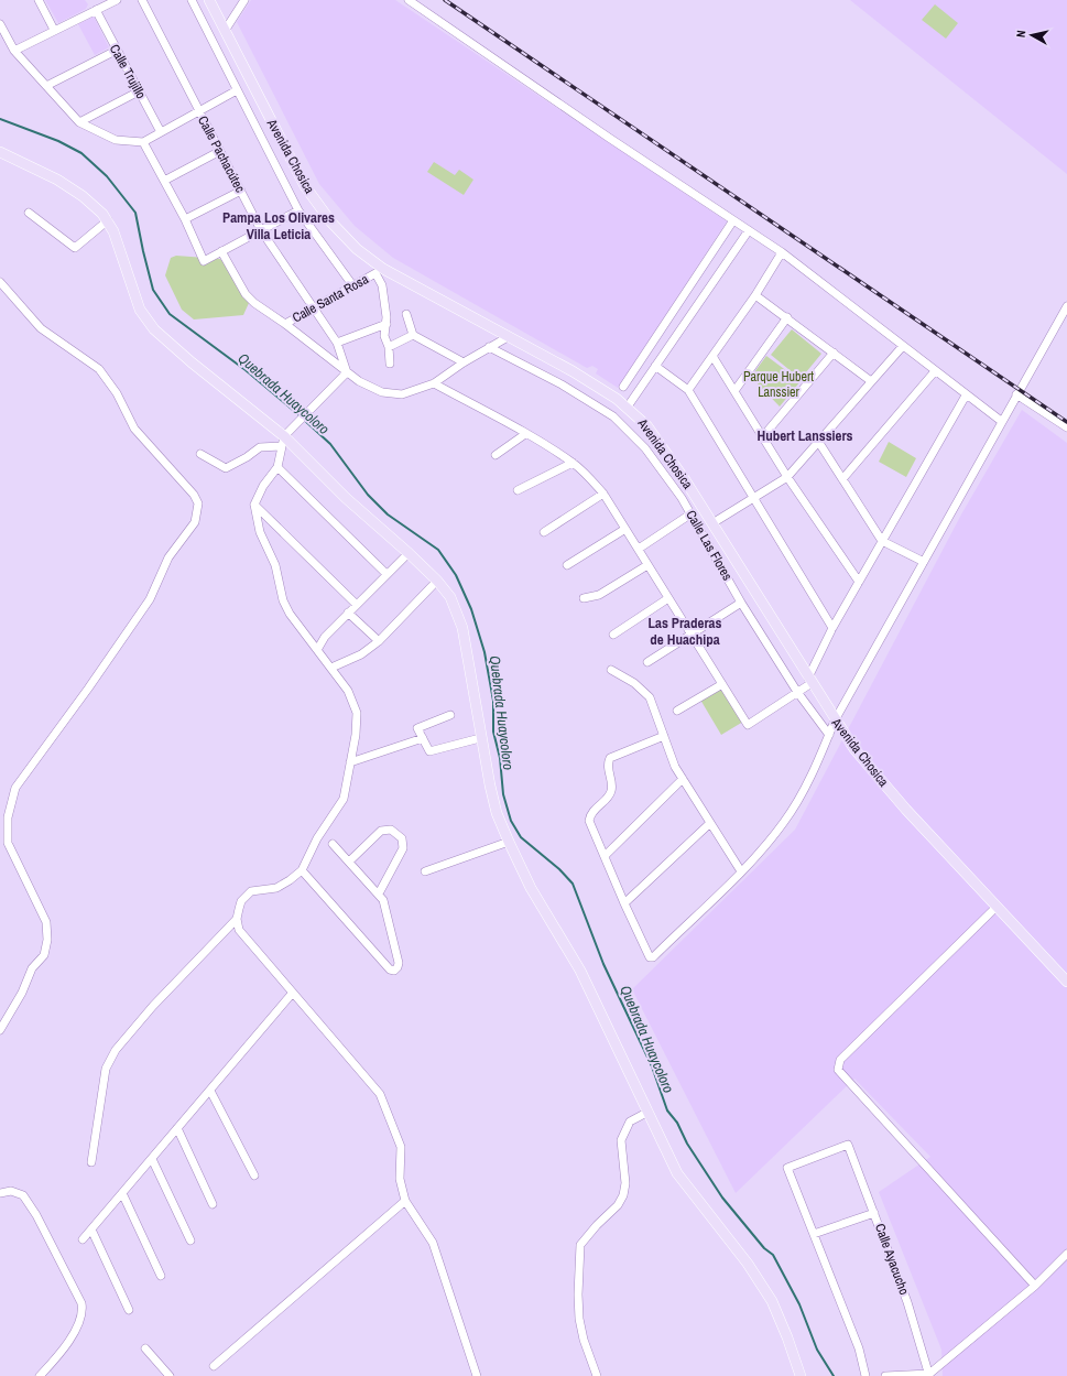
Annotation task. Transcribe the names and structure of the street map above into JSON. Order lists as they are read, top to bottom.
{
  "streets": {
    "main road": ["Avenida Chosica"],
    "street": [
      "Calle Trujillo",
      "Calle Pachacútec",
      "Calle Santa Rosa",
      "Calle Las Flores",
      "Calle Ayacucho"
    ]
  },
  "crossings": [
    ["Calle Pachacútec", "Calle Santa Rosa"]
  ],
  "districts": ["Pampa Los Olivares Villa Leticia", "Hubert Lanssiers", "Las Praderas de Huachipa"],
  "water": ["Quebrada Huaycoloro"],
  "parks": ["Parque Hubert Lanssier"],
  "north": "left"
}
